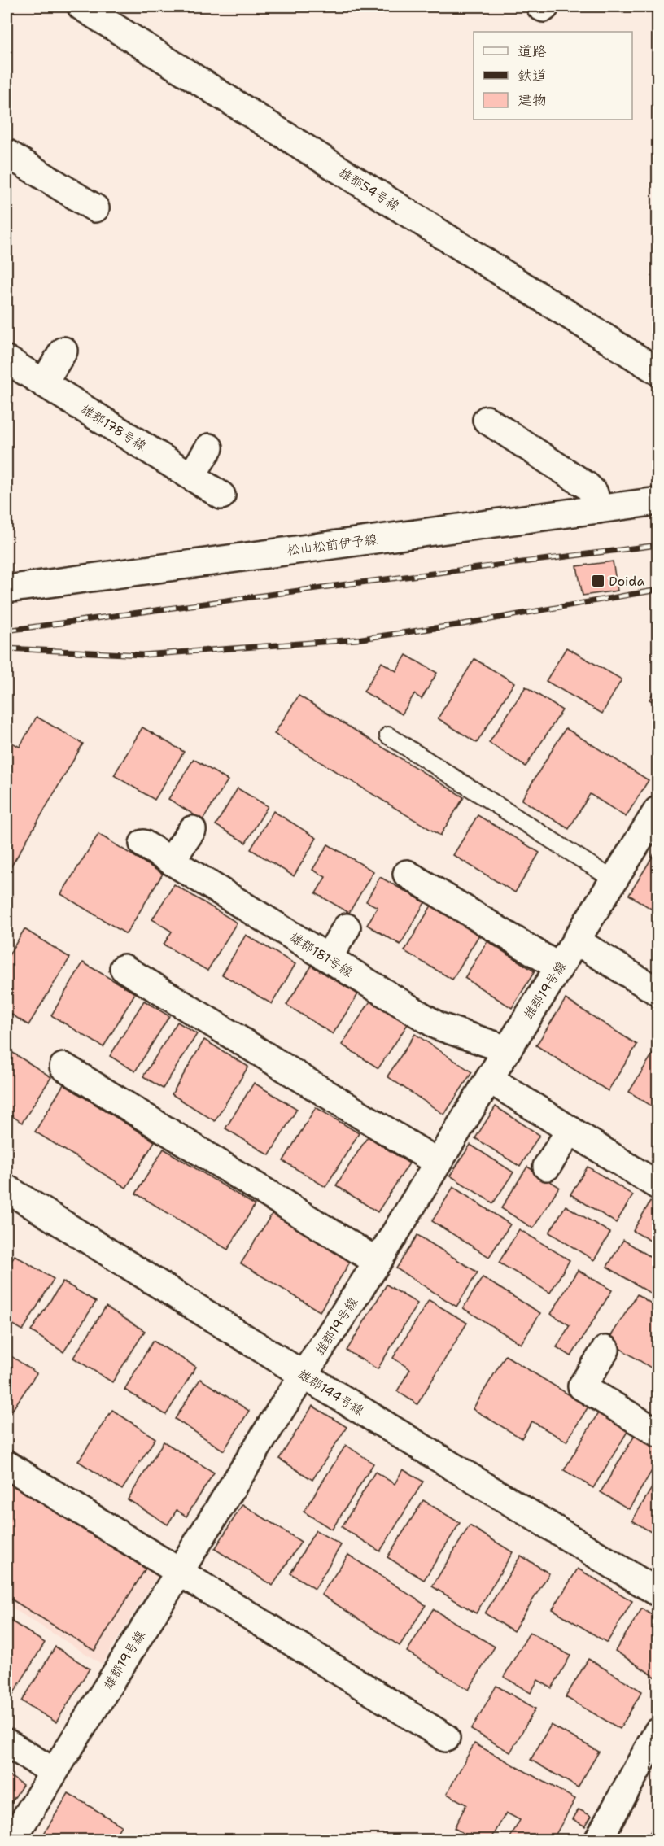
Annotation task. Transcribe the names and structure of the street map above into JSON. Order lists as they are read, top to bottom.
{
  "streets": {
    "street": [
      "雄郡54号線",
      "雄郡178号線",
      "松山松前伊予線",
      "雄郡181号線",
      "雄郡19号線",
      "雄郡144号線"
    ]
  },
  "crossings": [
    ["雄郡181号線", "雄郡19号線"],
    ["雄郡19号線", "雄郡144号線"]
  ],
  "places": {
    "transit": ["Doida"]
  },
  "legend": ["道路", "鉄道", "建物"]
}
